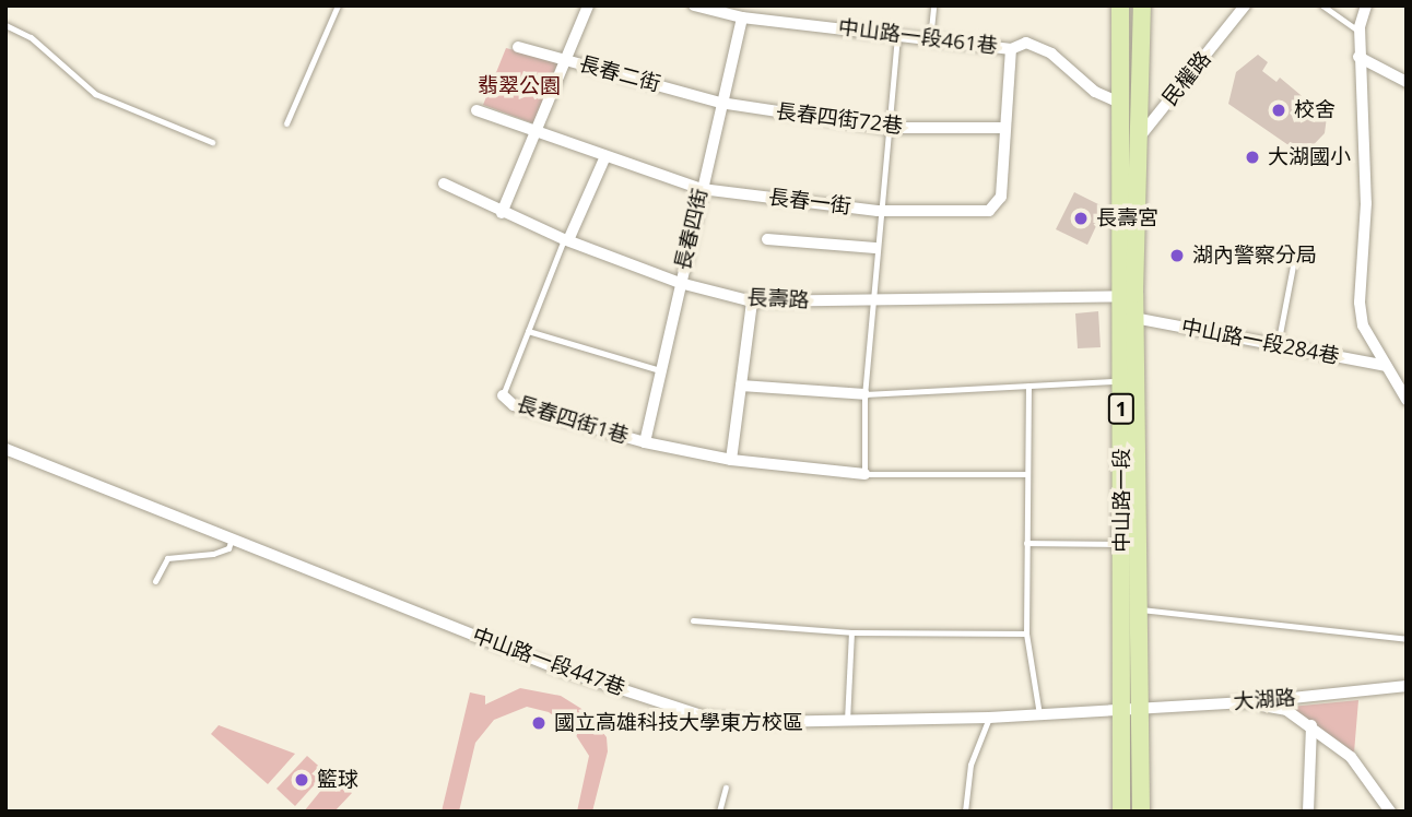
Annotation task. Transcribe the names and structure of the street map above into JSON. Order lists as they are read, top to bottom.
{
  "streets": {
    "main road": ["1", "中山路一段"],
    "street": [
      "中山路一段461巷",
      "長春二街",
      "民權路",
      "長春四街72巷",
      "長春一街",
      "長春四街",
      "長壽路",
      "中山路一段284巷",
      "長春四街1巷",
      "中山路一段447巷",
      "大湖路"
    ]
  },
  "crossings": [
    ["中山路一段461巷", "長春一街"],
    ["中山路一段461巷", "長春四街"],
    ["中山路一段461巷", "中山路一段"],
    ["長春二街", "長春四街72巷"],
    ["長春二街", "長春四街"],
    ["民權路", "中山路一段"],
    ["長春四街72巷", "長春一街"],
    ["長春四街72巷", "長春四街"],
    ["長春一街", "長春四街"],
    ["長春四街", "長壽路"],
    ["長春四街", "長春四街1巷"],
    ["長壽路", "中山路一段"],
    ["中山路一段284巷", "中山路一段"],
    ["中山路一段", "中山路一段447巷"],
    ["中山路一段", "大湖路"],
    ["中山路一段447巷", "大湖路"]
  ],
  "parks": ["翡翠公園"],
  "places": [
    "校舍",
    "大湖國小",
    "長壽宮",
    "湖內警察分局",
    "國立高雄科技大學東方校區",
    "籃球"
  ]
}
